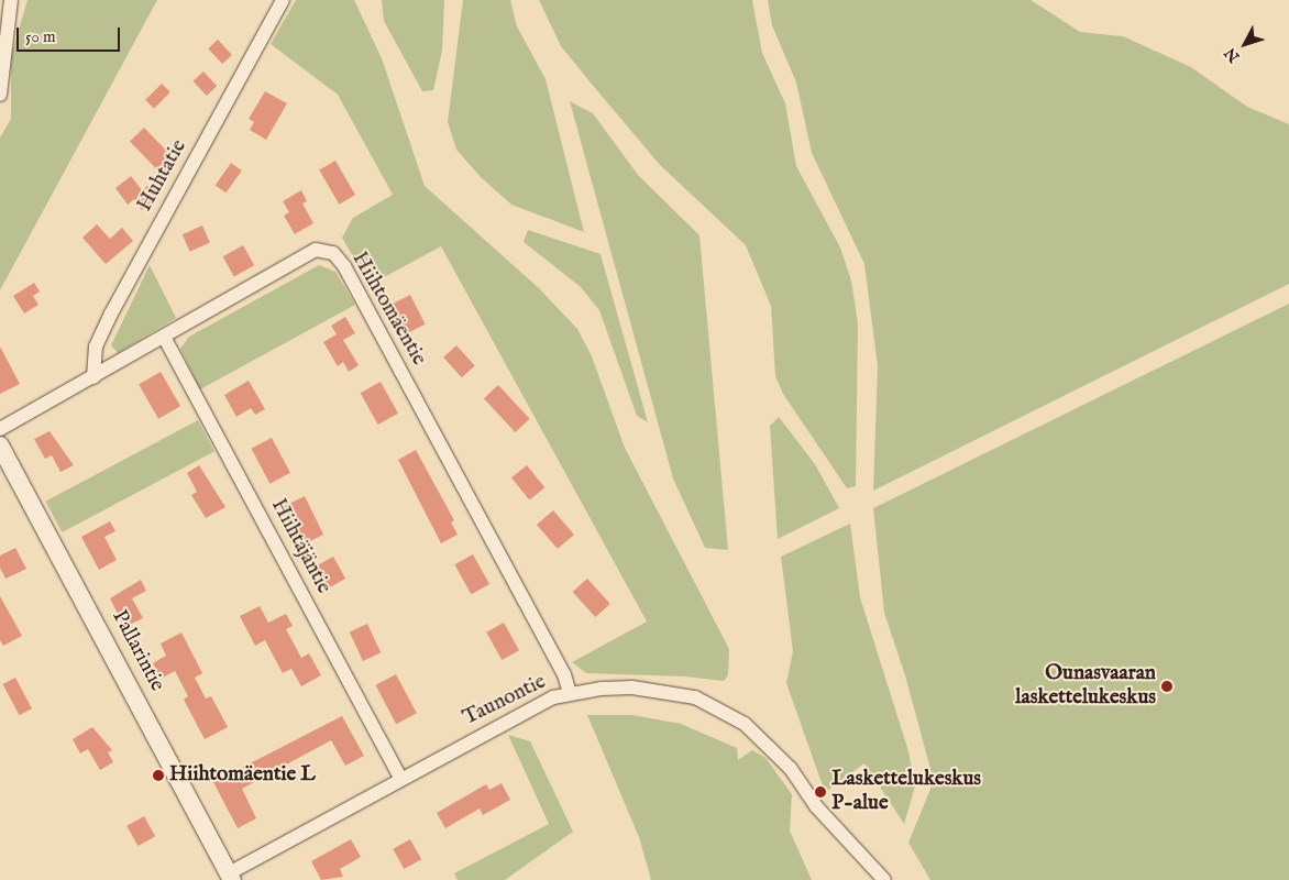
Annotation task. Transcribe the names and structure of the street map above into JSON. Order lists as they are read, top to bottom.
{
  "streets": {
    "street": [
      "Huhtatie",
      "Hiihtomäentie",
      "Hiihtäjäntie",
      "Pallarintie",
      "Taunontie"
    ]
  },
  "crossings": [
    ["Huhtatie", "Hiihtomäentie"],
    ["Hiihtomäentie", "Hiihtäjäntie"],
    ["Hiihtomäentie", "Taunontie"],
    ["Hiihtäjäntie", "Taunontie"],
    ["Pallarintie", "Taunontie"]
  ],
  "places": ["Ounasvaaran laskettelukeskus", "Hiihtomäentie L", "Laskettelukeskus P-alue"],
  "scale_bar": "50 m",
  "north": "bottom left"
}
